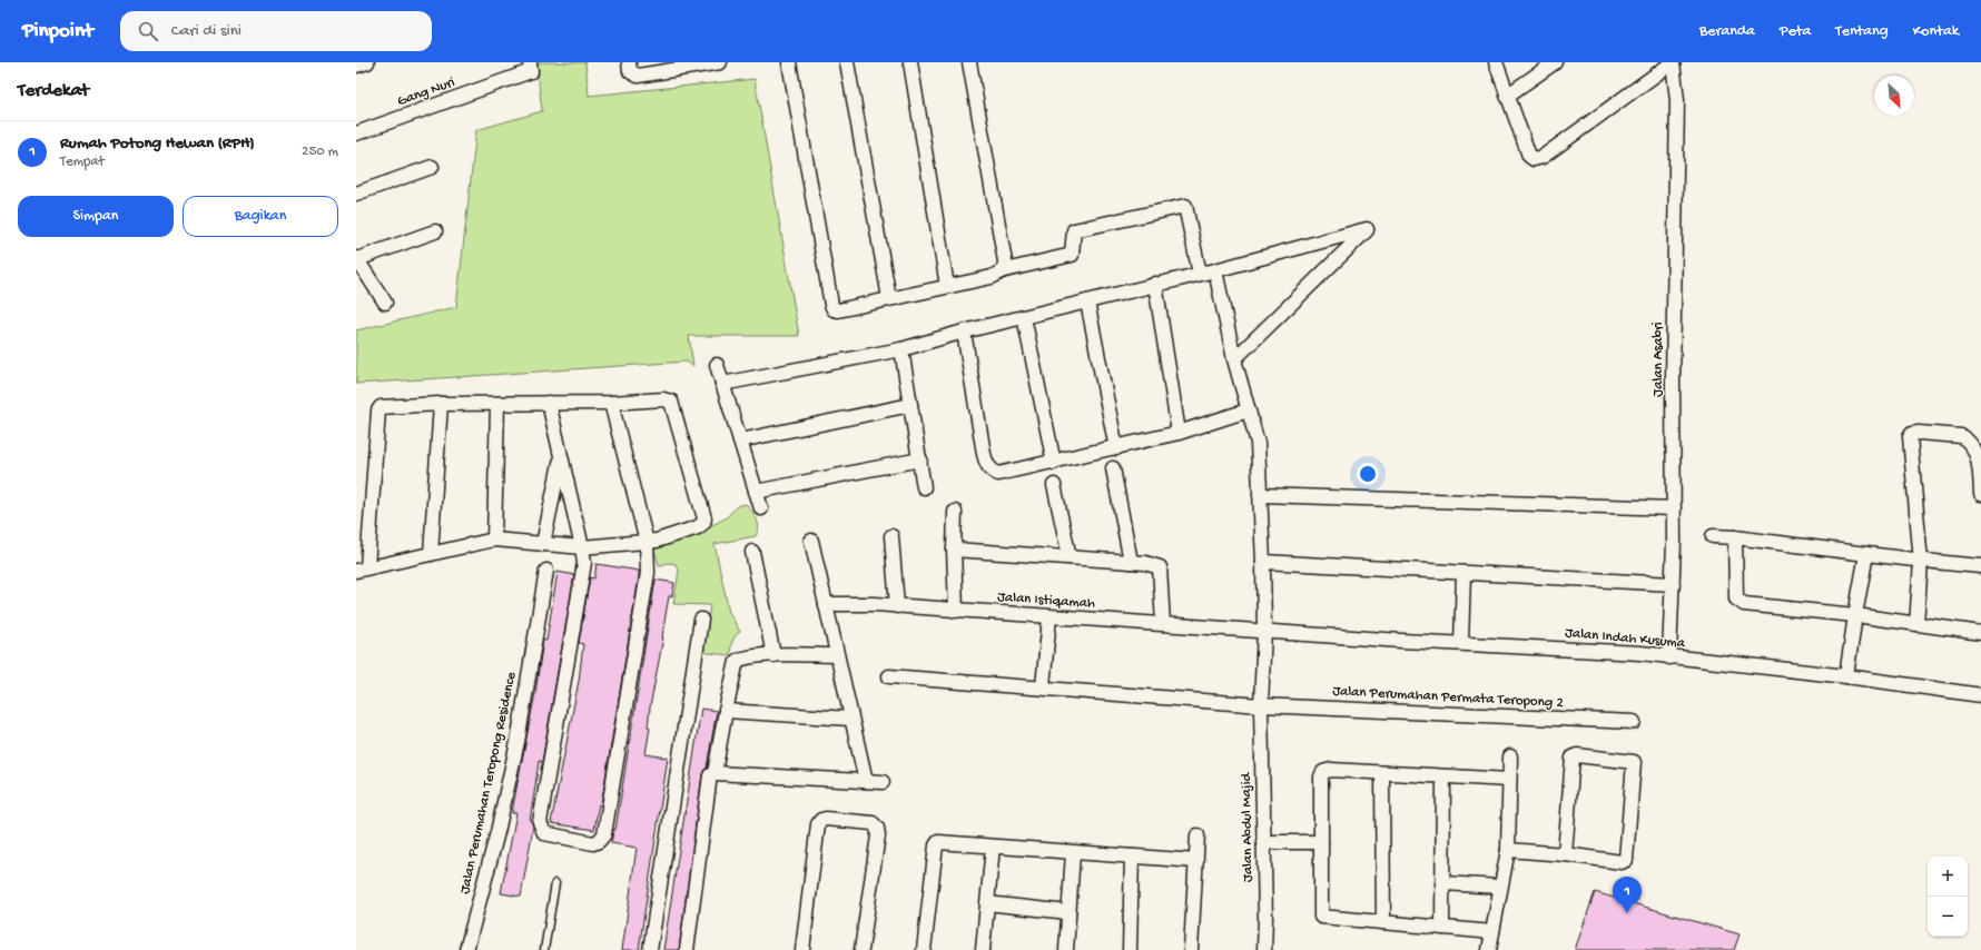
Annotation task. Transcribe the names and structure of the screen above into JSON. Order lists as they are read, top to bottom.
{
  "streets": {
    "street": [
      "Gang Nuri",
      "Jalan Asabri",
      "Jalan Istiqamah",
      "Jalan Indah Kusuma",
      "Jalan Perumahan Permata Teropong 2",
      "Jalan Perumahan Teropong Residence",
      "Jalan Abdul Majid"
    ]
  },
  "crossings": [
    ["Jalan Asabri", "Jalan Indah Kusuma"],
    ["Jalan Istiqamah", "Jalan Indah Kusuma"],
    ["Jalan Istiqamah", "Jalan Abdul Majid"],
    ["Jalan Indah Kusuma", "Jalan Abdul Majid"],
    ["Jalan Perumahan Permata Teropong 2", "Jalan Abdul Majid"]
  ],
  "north": "bottom right",
  "page": {
    "header": "Pinpoint",
    "search": "Cari di sini",
    "nav": [
      "Beranda",
      "Peta",
      "Tentang",
      "Kontak"
    ],
    "heading": "Terdekat",
    "list": [
      {
        "mark": "1",
        "name": "Rumah Potong Hewan (RPH)",
        "note": "Tempat",
        "value": "250 m"
      }
    ],
    "buttons": ["Simpan", "Bagikan"],
    "map_buttons": ["+", "−"],
    "pins": "1"
  }
}
